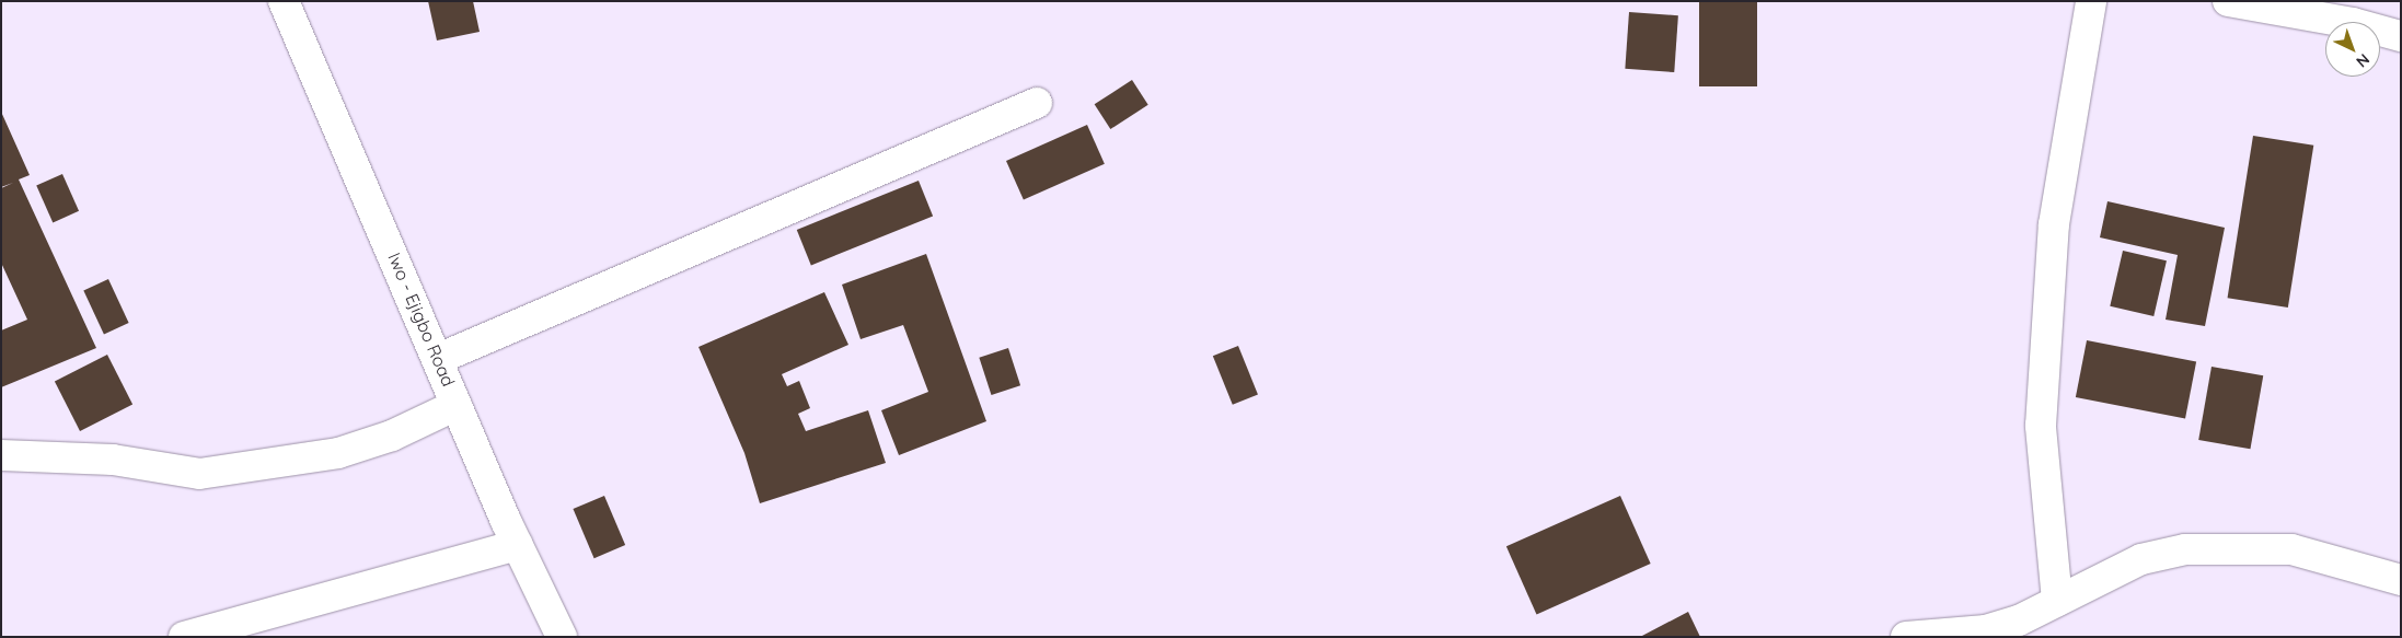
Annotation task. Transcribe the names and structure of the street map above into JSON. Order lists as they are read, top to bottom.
{
  "streets": {
    "street": ["Iwo - Ejigbo Road"]
  },
  "north": "bottom right"
}
